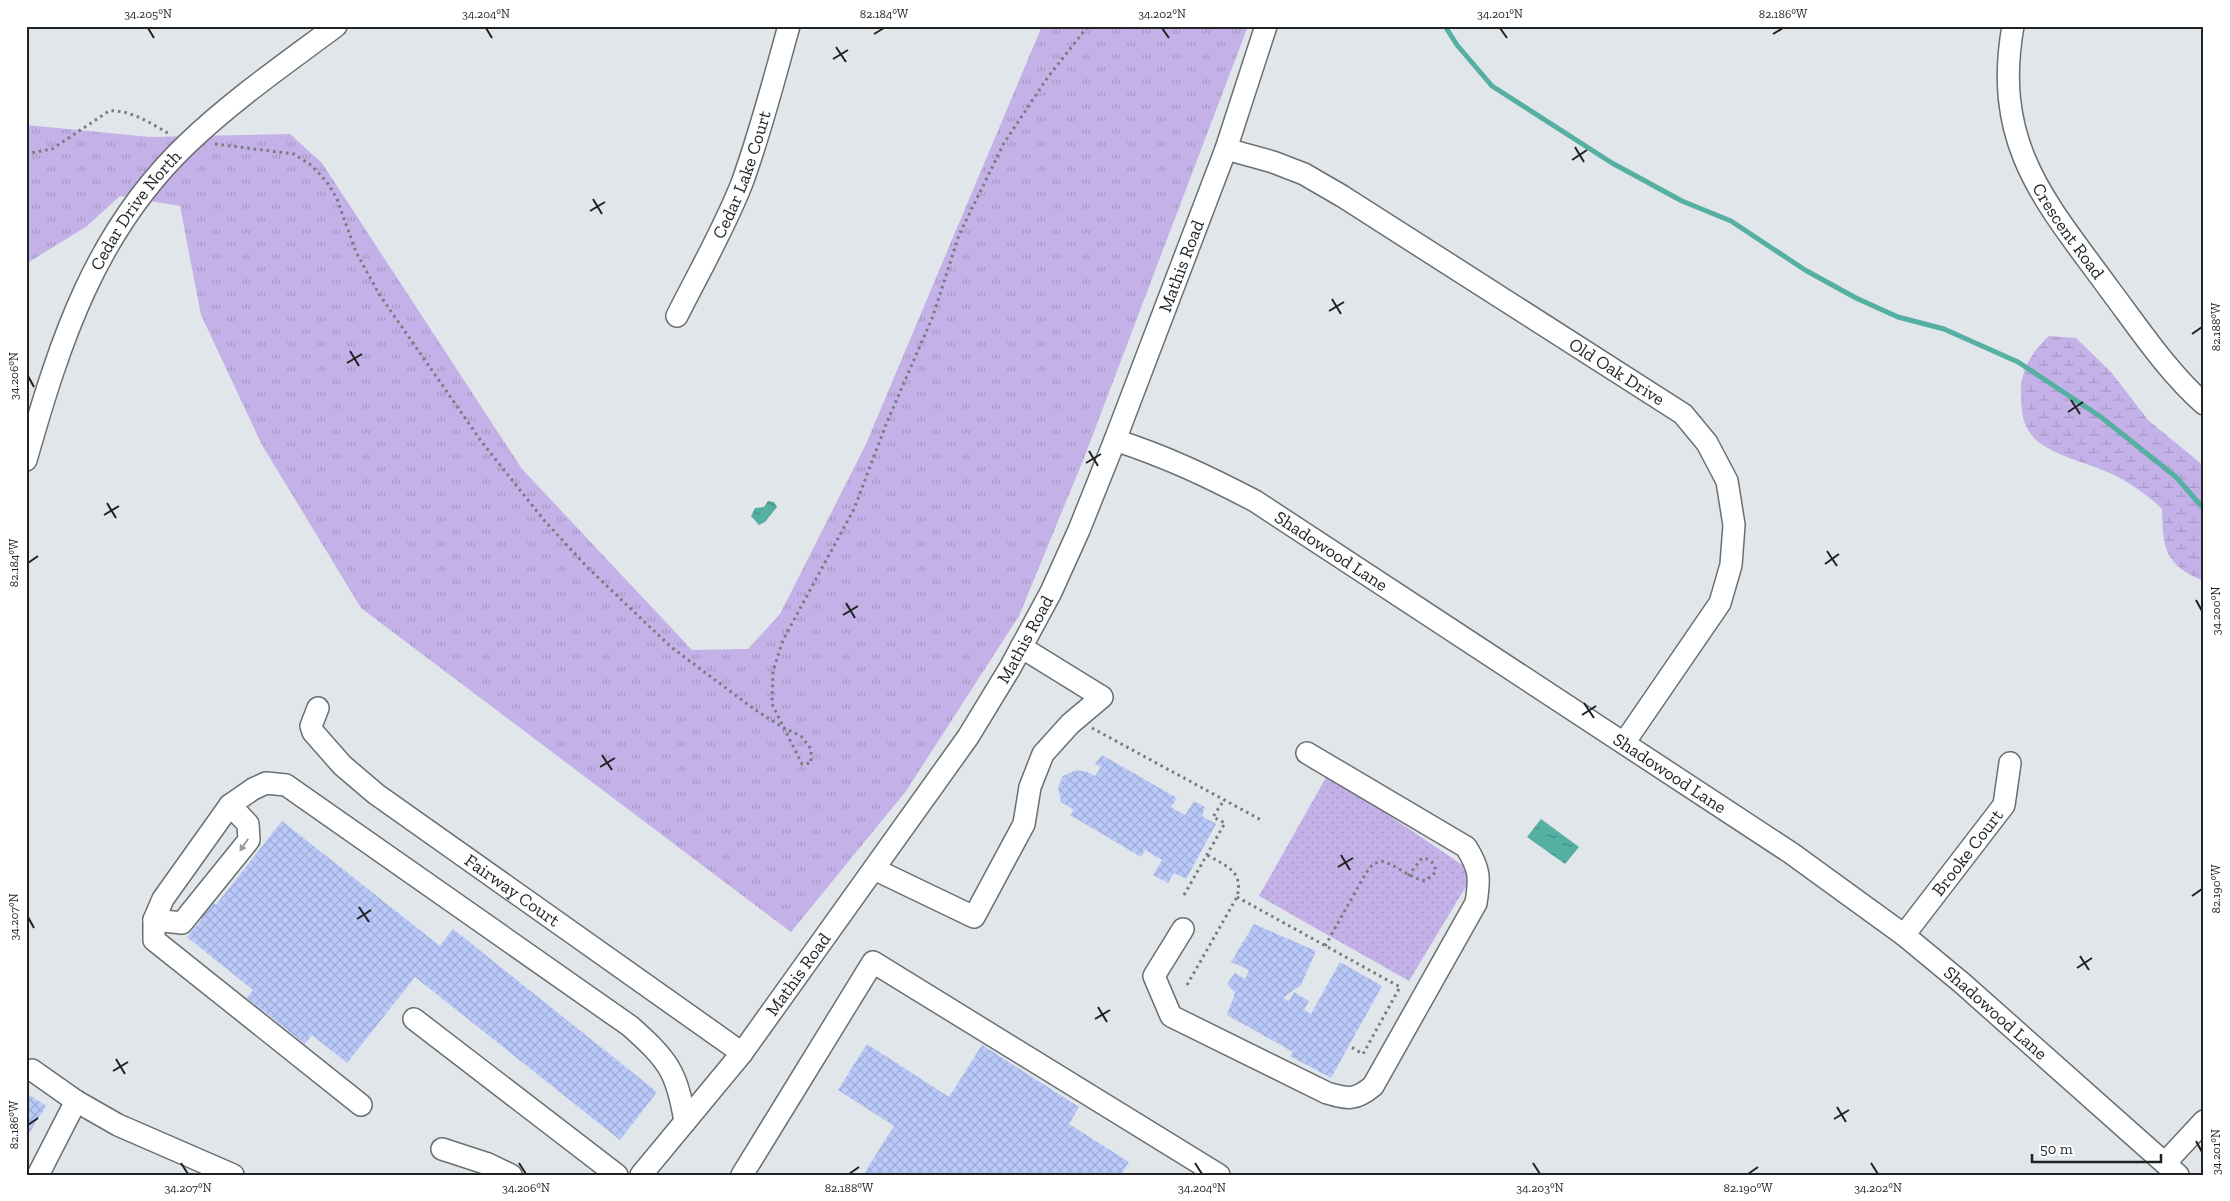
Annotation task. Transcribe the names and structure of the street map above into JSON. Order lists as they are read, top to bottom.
{
  "streets": {
    "street": [
      "Cedar Lake Court",
      "Cedar Drive North",
      "Crescent Road",
      "Mathis Road",
      "Old Oak Drive",
      "Shadowood Lane",
      "Brooke Court",
      "Fairway Court"
    ]
  },
  "crossings": [
    ["Mathis Road", "Old Oak Drive"],
    ["Mathis Road", "Shadowood Lane"],
    ["Mathis Road", "Fairway Court"],
    ["Old Oak Drive", "Shadowood Lane"],
    ["Shadowood Lane", "Brooke Court"]
  ],
  "scale_bar": "50 m",
  "coordinates": [
    "34.205°N",
    "34.204°N",
    "82.184°W",
    "34.202°N",
    "34.201°N",
    "82.186°W",
    "82.188°W",
    "34.206°N",
    "34.200°N",
    "82.190°W",
    "34.207°N",
    "34.203°N"
  ]
}
